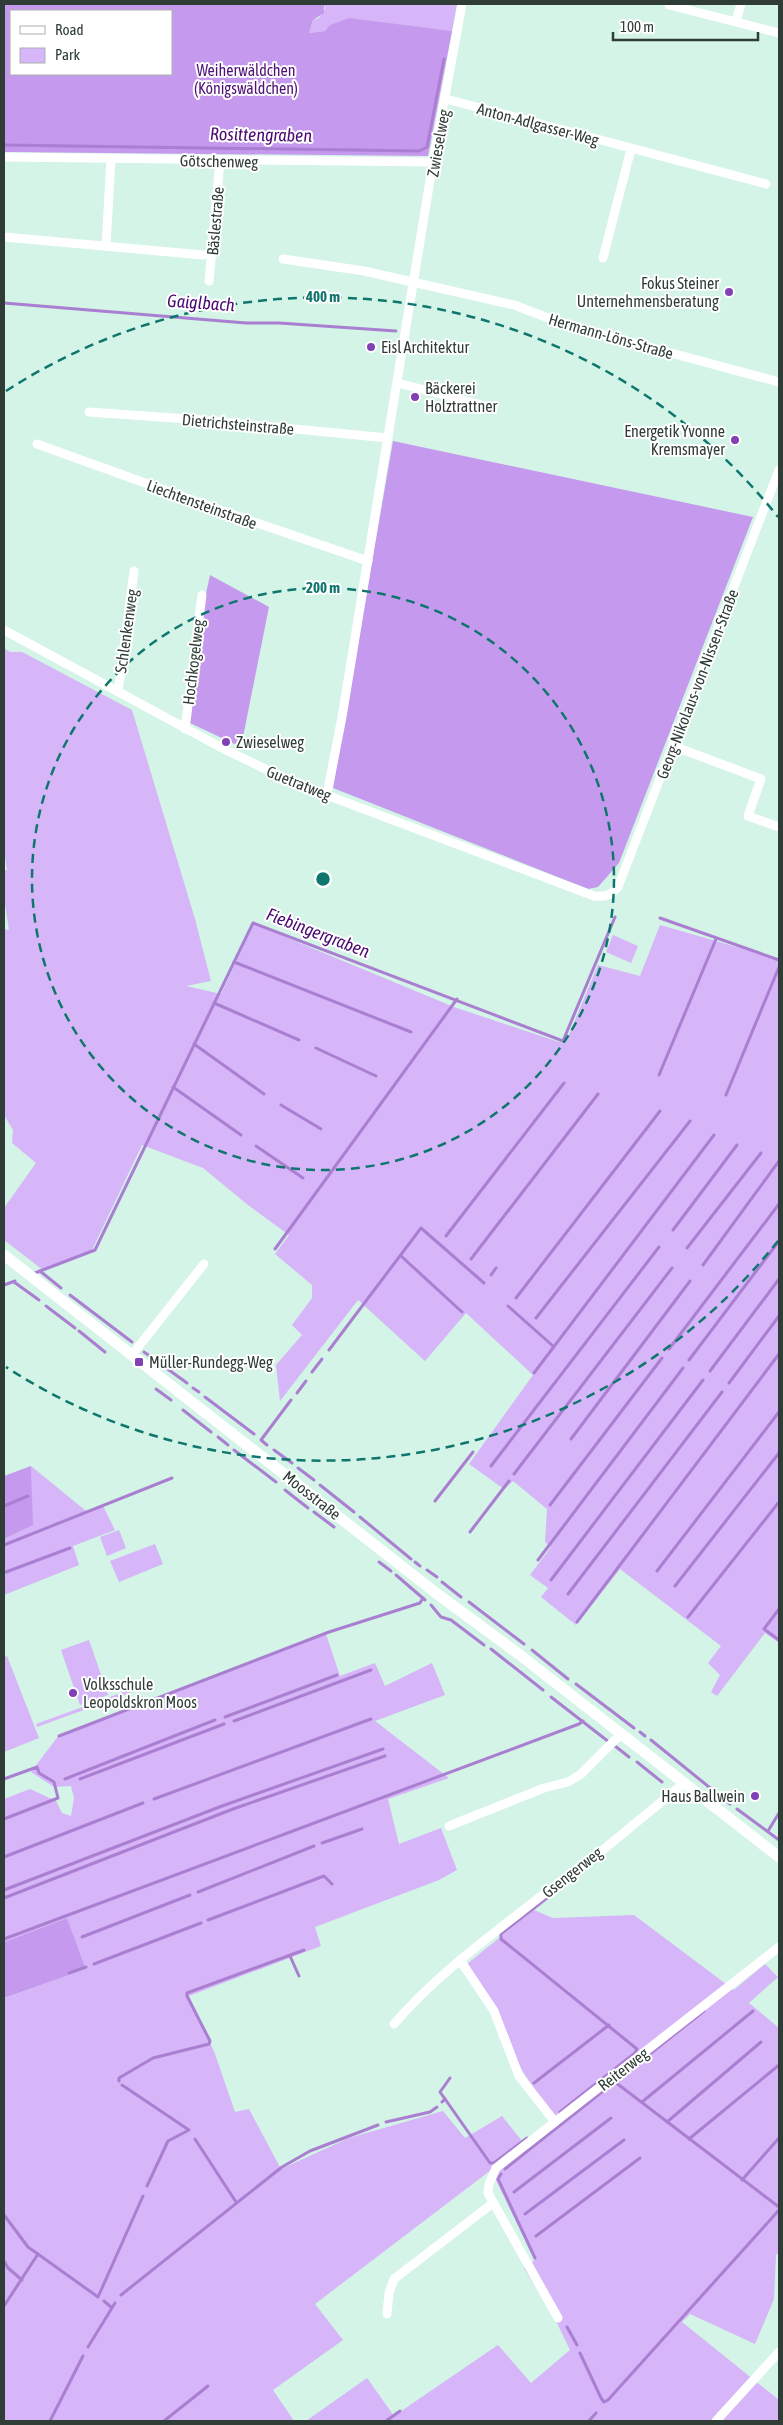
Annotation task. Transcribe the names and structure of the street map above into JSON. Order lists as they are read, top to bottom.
{
  "streets": {
    "street": [
      "Anton-Adlgasser-Weg",
      "Zwieselweg",
      "Götschenweg",
      "Bäslestraße",
      "Hermann-Löns-Straße",
      "Dietrichsteinstraße",
      "Liechtensteinstraße",
      "Schlenkenweg",
      "Hochkogelweg",
      "Georg-Nikolaus-von-Nissen-Straße",
      "Guetratweg",
      "Moosstraße",
      "Gsengerweg",
      "Reiterweg"
    ]
  },
  "crossings": [
    ["Anton-Adlgasser-Weg", "Zwieselweg"],
    ["Zwieselweg", "Götschenweg"],
    ["Zwieselweg", "Hermann-Löns-Straße"],
    ["Zwieselweg", "Dietrichsteinstraße"],
    ["Zwieselweg", "Liechtensteinstraße"],
    ["Zwieselweg", "Guetratweg"],
    ["Götschenweg", "Bäslestraße"],
    ["Schlenkenweg", "Guetratweg"],
    ["Hochkogelweg", "Guetratweg"],
    ["Georg-Nikolaus-von-Nissen-Straße", "Guetratweg"],
    ["Moosstraße", "Gsengerweg"]
  ],
  "water": ["Rosittengraben", "Gaiglbach", "Fiebingergraben"],
  "parks": ["Weiherwäldchen (Königswäldchen)"],
  "places": {
    "other": [
      "Fokus Steiner Unternehmensberatung",
      "Eisl Architektur",
      "Bäckerei Holztrattner",
      "Energetik Yvonne Kremsmayer",
      "Zwieselweg",
      "Volksschule Leopoldskron Moos",
      "Haus Ballwein"
    ],
    "transit": ["Müller-Rundegg-Weg"]
  },
  "legend": ["Road", "Park"],
  "scale_bar": "100 m",
  "rings": ["400 m", "200 m"]
}
